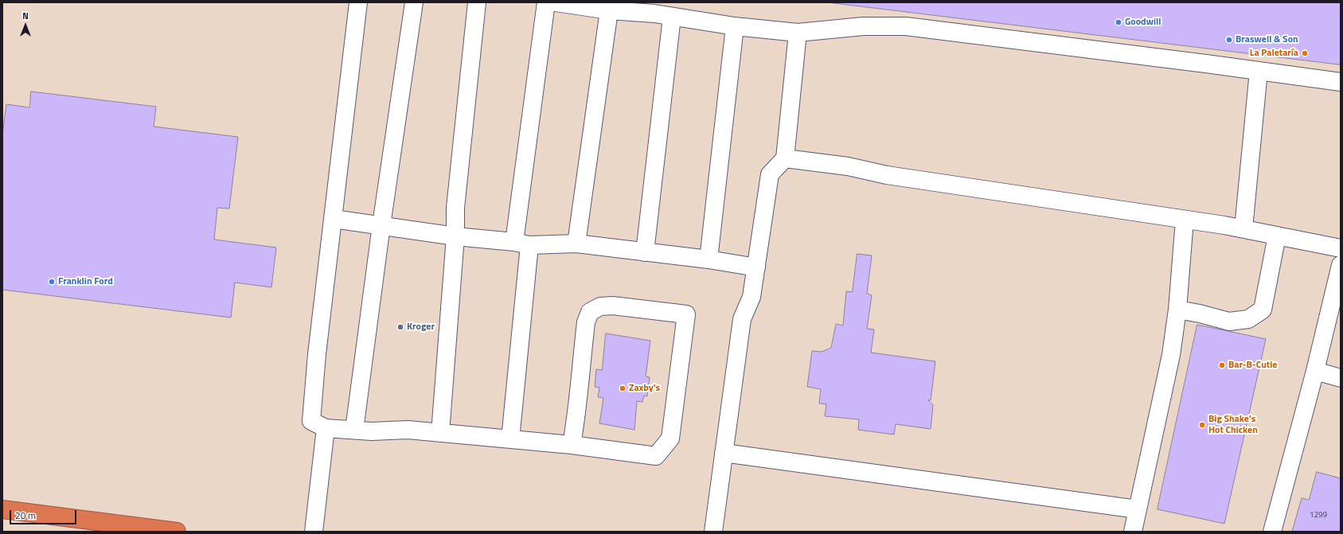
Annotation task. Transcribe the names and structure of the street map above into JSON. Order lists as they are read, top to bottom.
{
  "places": [
    "Goodwill",
    "Braswell & Son",
    "La Paletaría",
    "Franklin Ford",
    "Kroger",
    "Bar-B-Cutie",
    "Zaxby's",
    "Big Shake's Hot Chicken"
  ],
  "house_numbers": ["1299"],
  "scale_bar": "20 m",
  "north": "top"
}
